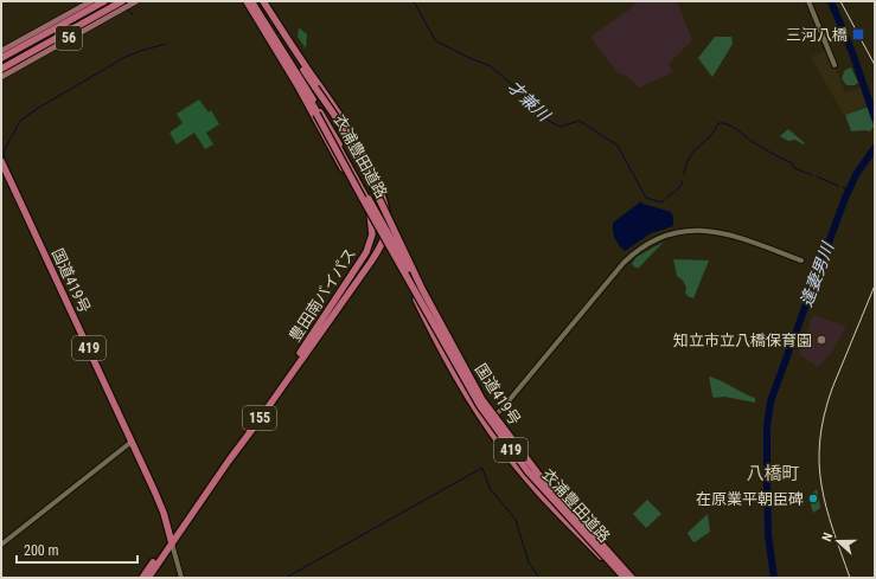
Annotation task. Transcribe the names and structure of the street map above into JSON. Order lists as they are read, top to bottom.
{
  "streets": {
    "highway": [
      "衣浦豊田道路",
      "国道419号",
      "豊田南バイパス",
      "419",
      "155"
    ],
    "main road": ["56"]
  },
  "crossings": [
    ["衣浦豊田道路", "国道419号"],
    ["衣浦豊田道路", "豊田南バイパス"],
    ["衣浦豊田道路", "155"],
    ["国道419号", "豊田南バイパス"],
    ["国道419号", "419"],
    ["国道419号", "155"],
    ["豊田南バイパス", "155"]
  ],
  "districts": ["八橋町"],
  "water": ["才兼川", "逢妻男川"],
  "places": {
    "transit": ["三河八橋"],
    "other": ["知立市立八橋保育園", "在原業平朝臣碑"]
  },
  "scale_bar": "200 m",
  "north": "left"
}
